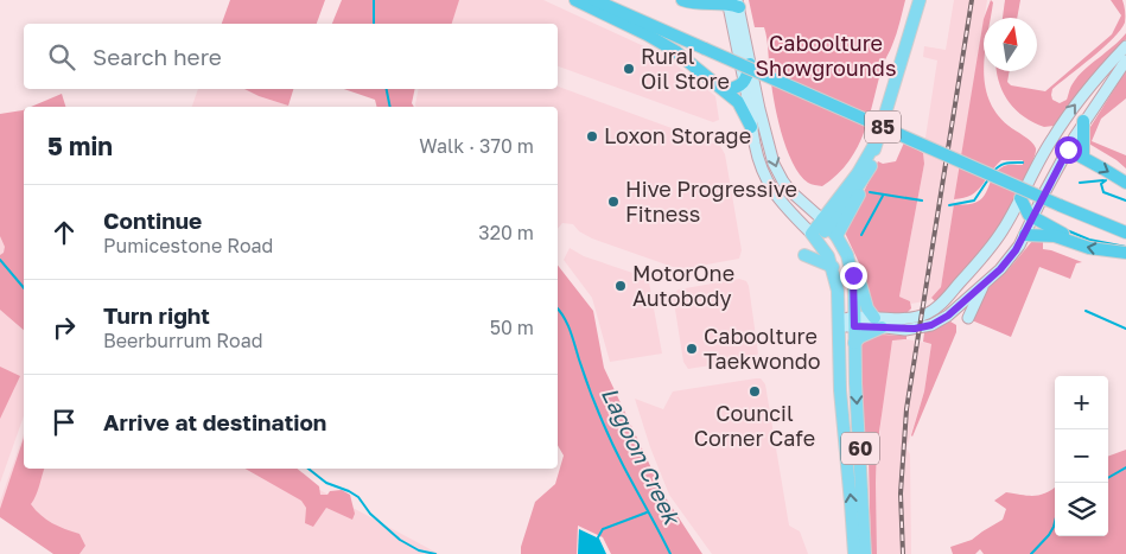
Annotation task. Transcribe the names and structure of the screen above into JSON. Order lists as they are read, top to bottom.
{
  "streets": {
    "highway": ["85"],
    "main road": ["60"]
  },
  "water": ["Lagoon Creek"],
  "parks": ["Caboolture Showgrounds"],
  "places": [
    "Rural Oil Store",
    "Loxon Storage",
    "Hive Progressive Fitness",
    "MotorOne Autobody",
    "Caboolture Taekwondo",
    "Council Corner Cafe"
  ],
  "north": "top",
  "page": {
    "search": "Search here",
    "heading": ["5 min", "Walk · 370 m"],
    "list": [
      ["Continue", "Pumicestone Road", "320 m"],
      ["Turn right", "Beerburrum Road", "50 m"],
      "Arrive at destination"
    ],
    "map_buttons": ["+", "−"]
  }
}
